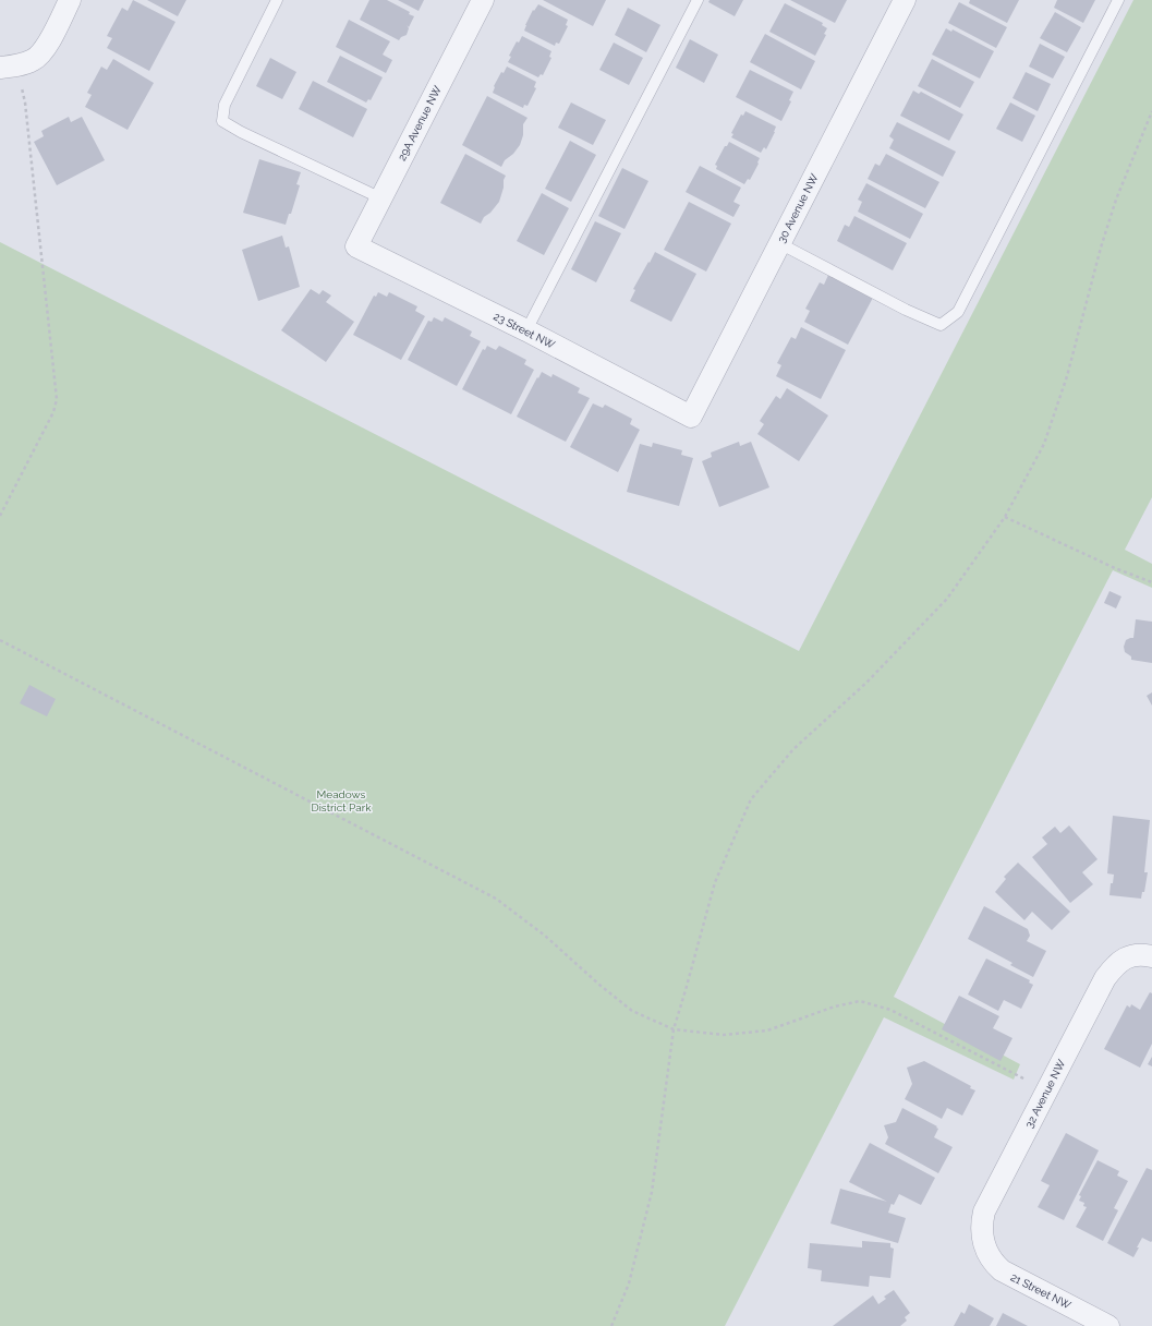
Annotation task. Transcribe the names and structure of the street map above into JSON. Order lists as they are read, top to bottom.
{
  "streets": {
    "street": [
      "29A Avenue NW",
      "30 Avenue NW",
      "23 Street NW",
      "32 Avenue NW",
      "21 Street NW"
    ]
  },
  "crossings": [
    ["29A Avenue NW", "23 Street NW"],
    ["30 Avenue NW", "23 Street NW"],
    ["32 Avenue NW", "21 Street NW"]
  ],
  "parks": ["Meadows District Park"]
}
